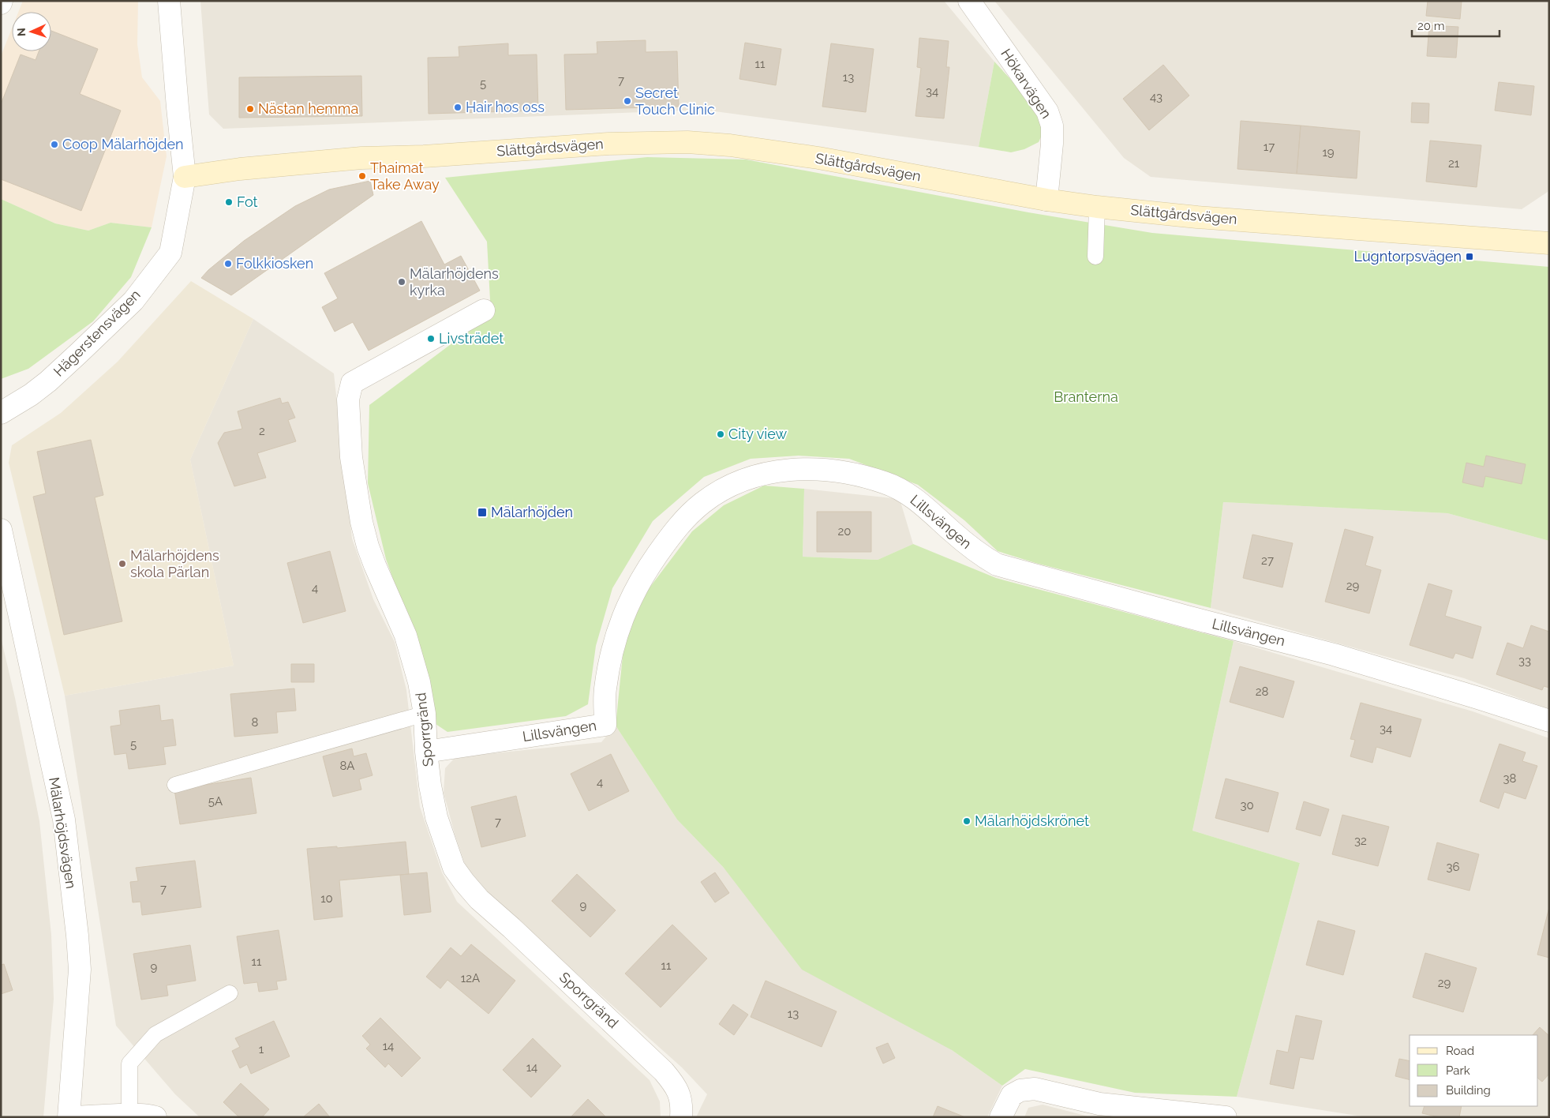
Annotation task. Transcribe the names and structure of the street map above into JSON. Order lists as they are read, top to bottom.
{
  "streets": {
    "street": [
      "Hökarvägen",
      "Slättgårdsvägen",
      "Hägerstensvägen",
      "Lillsvängen",
      "Sporrgränd",
      "Mälarhöjdsvägen"
    ]
  },
  "crossings": [
    ["Hökarvägen", "Slättgårdsvägen"],
    ["Slättgårdsvägen", "Hägerstensvägen"],
    ["Lillsvängen", "Sporrgränd"]
  ],
  "parks": ["Branterna"],
  "places": {
    "other": [
      "Secret Touch Clinic",
      "Hair hos oss",
      "Nästan hemma",
      "Coop Mälarhöjden",
      "Thaimat Take Away",
      "Fot",
      "Folkkiosken",
      "Mälarhöjdens kyrka",
      "Livsträdet",
      "City view",
      "Mälarhöjdens skola Pärlan",
      "Mälarhöjdskrönet"
    ],
    "transit": ["Lugntorpsvägen", "Mälarhöjden"]
  },
  "house_numbers": [
    "11",
    "13",
    "7",
    "5",
    "34",
    "43",
    "17",
    "19",
    "21",
    "2",
    "20",
    "27",
    "29",
    "4",
    "33",
    "28",
    "8",
    "34",
    "5",
    "8A",
    "38",
    "4",
    "5A",
    "30",
    "7",
    "32",
    "36",
    "7",
    "10",
    "9",
    "11",
    "11",
    "9",
    "12A",
    "29",
    "13",
    "14",
    "1",
    "14"
  ],
  "legend": ["Road", "Park", "Building"],
  "scale_bar": "20 m",
  "north": "left"
}
